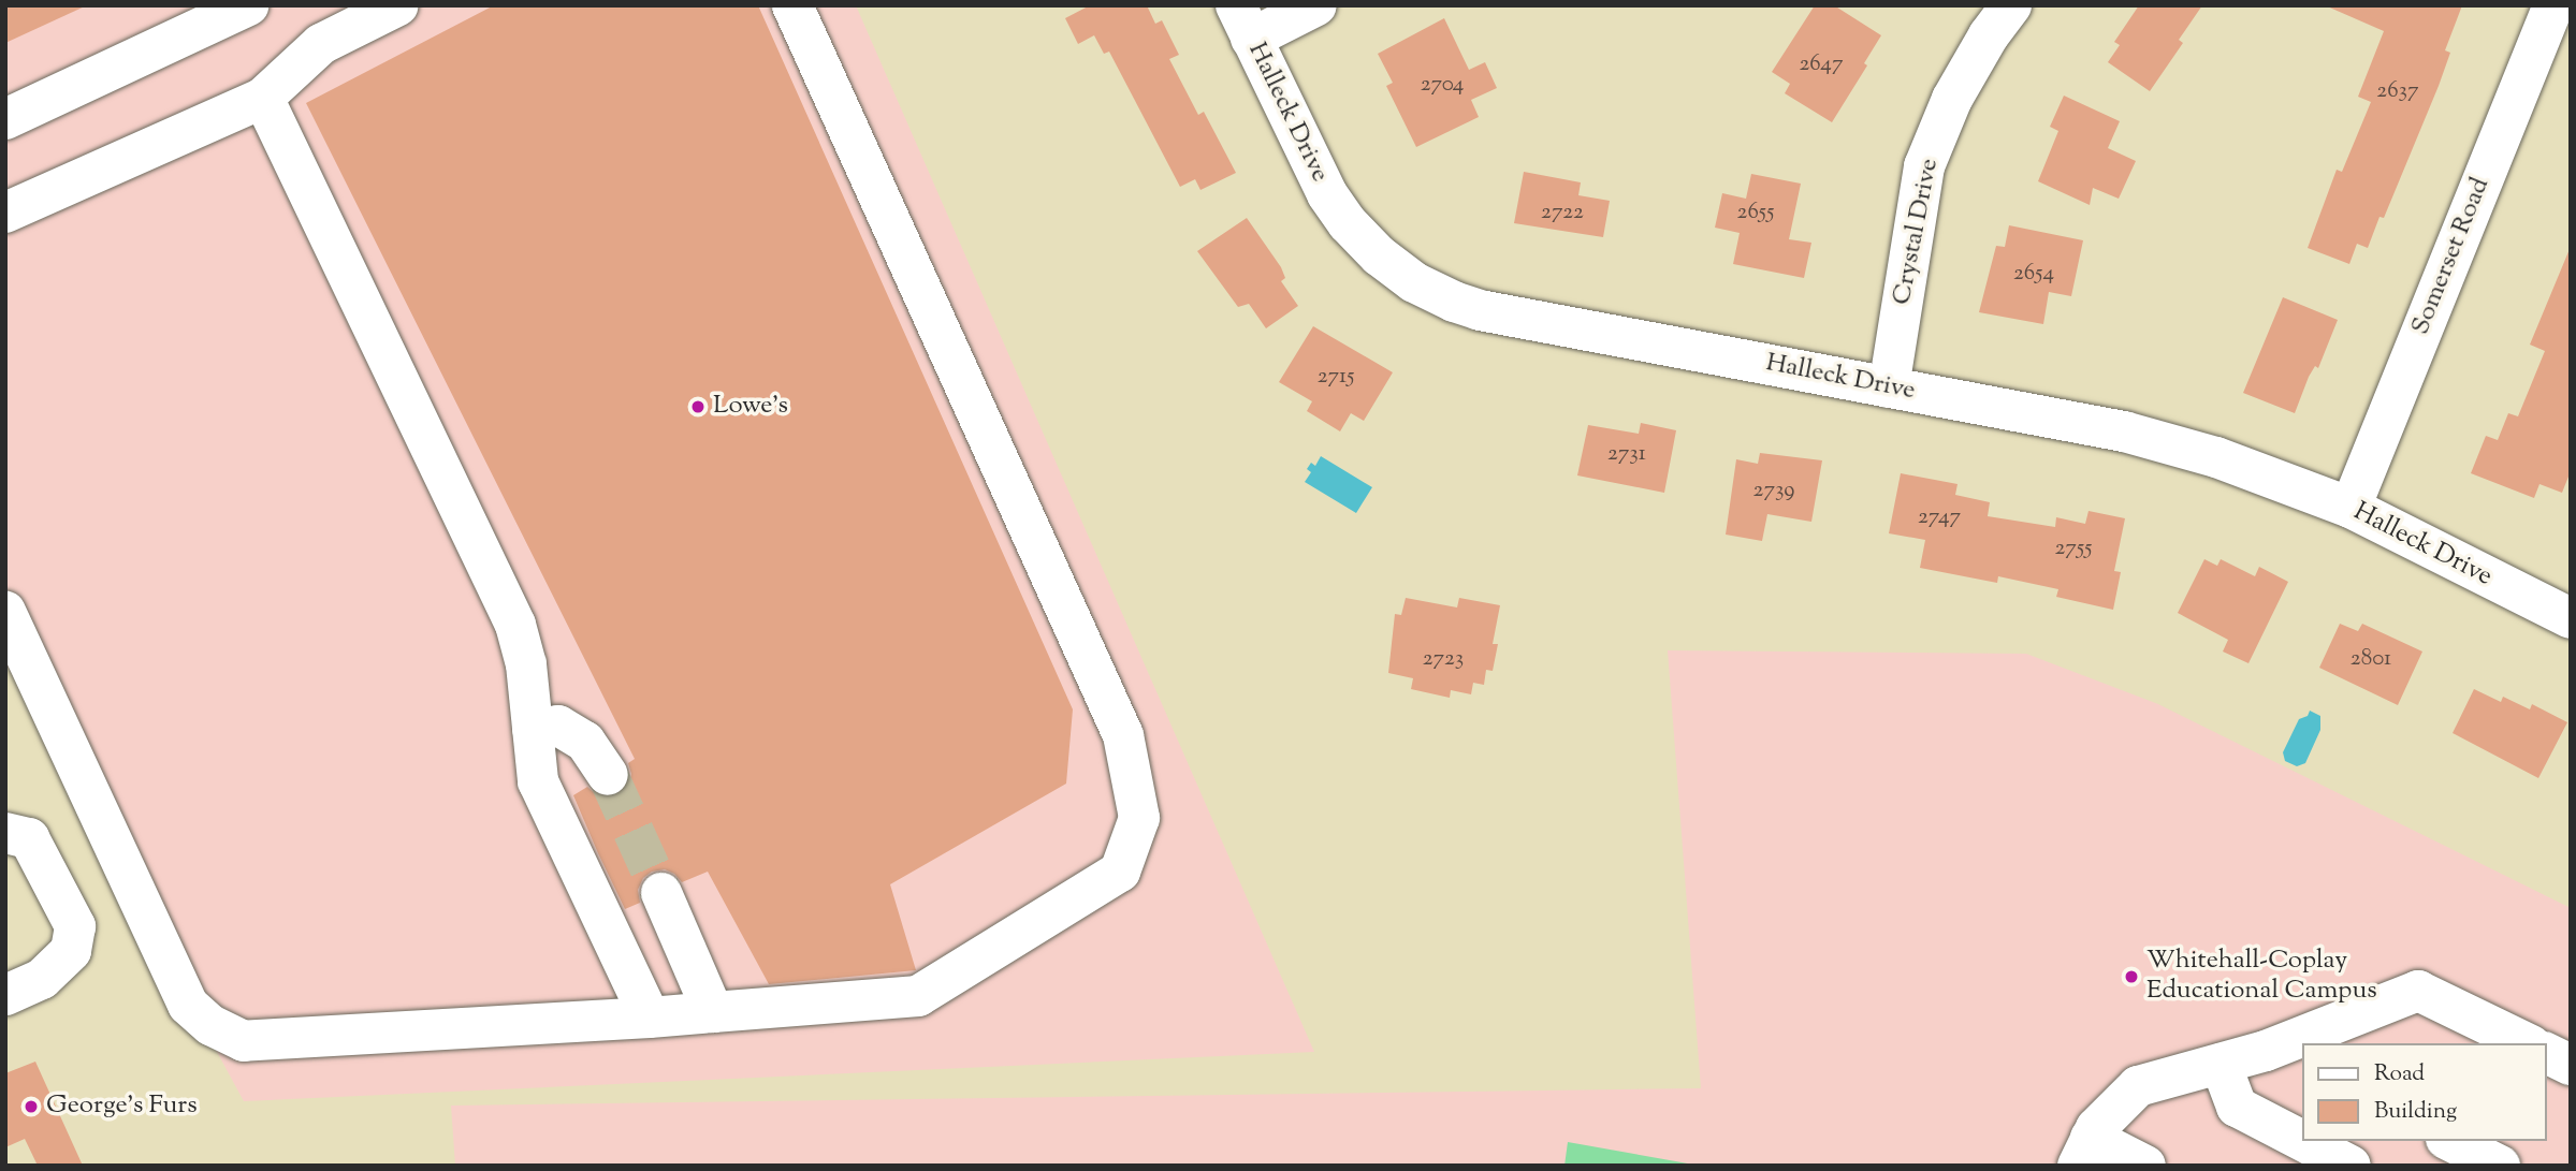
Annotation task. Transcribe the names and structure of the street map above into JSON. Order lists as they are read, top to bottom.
{
  "streets": {
    "street": ["Halleck Drive", "Crystal Drive", "Somerset Road"]
  },
  "crossings": [
    ["Halleck Drive", "Crystal Drive"],
    ["Halleck Drive", "Somerset Road"]
  ],
  "places": ["Lowe's", "Whitehall-Coplay Educational Campus", "George's Furs"],
  "house_numbers": [
    "2647",
    "2704",
    "2637",
    "2722",
    "2655",
    "2654",
    "2715",
    "2731",
    "2739",
    "2747",
    "2755",
    "2723",
    "2801"
  ],
  "legend": ["Road", "Building"]
}
